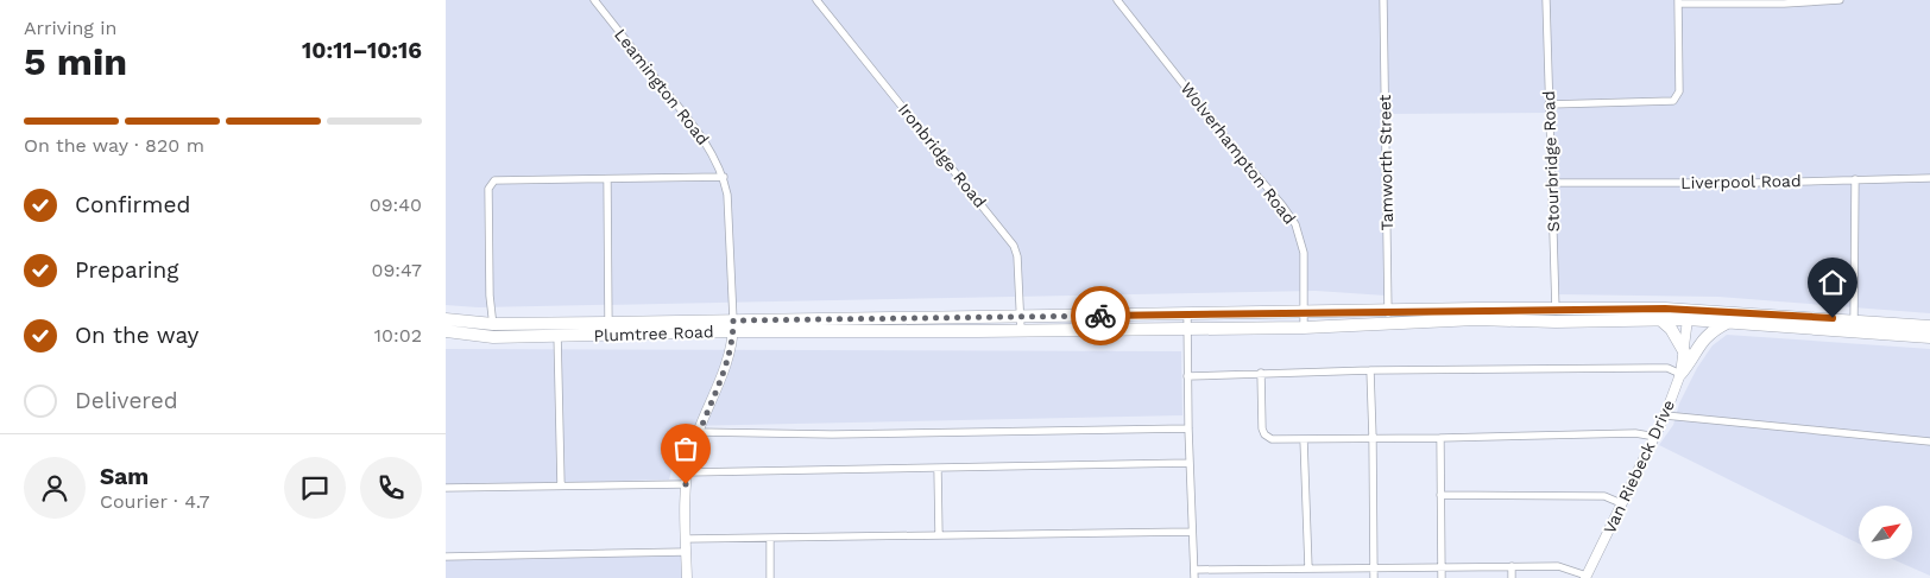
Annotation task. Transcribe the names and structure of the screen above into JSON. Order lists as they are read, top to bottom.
{
  "streets": {
    "highway": ["Plumtree Road"],
    "street": [
      "Leamington Road",
      "Wolverhampton Road",
      "Ironbridge Road",
      "Stourbridge Road",
      "Tamworth Street",
      "Liverpool Road",
      "Van Riebeck Drive"
    ]
  },
  "crossings": [
    ["Leamington Road", "Plumtree Road"],
    ["Wolverhampton Road", "Plumtree Road"],
    ["Ironbridge Road", "Plumtree Road"],
    ["Stourbridge Road", "Liverpool Road"],
    ["Stourbridge Road", "Plumtree Road"],
    ["Tamworth Street", "Plumtree Road"],
    ["Plumtree Road", "Van Riebeck Drive"]
  ],
  "north": "top right",
  "page": {
    "heading": ["5 min", "Arriving in", "10:11–10:16"],
    "panel": ["Sam", "Courier · 4.7"],
    "bar": "On the way · 820 m",
    "list": [
      ["Confirmed", "09:40"],
      ["Preparing", "09:47"],
      ["On the way", "10:02"],
      "Delivered"
    ]
  }
}
